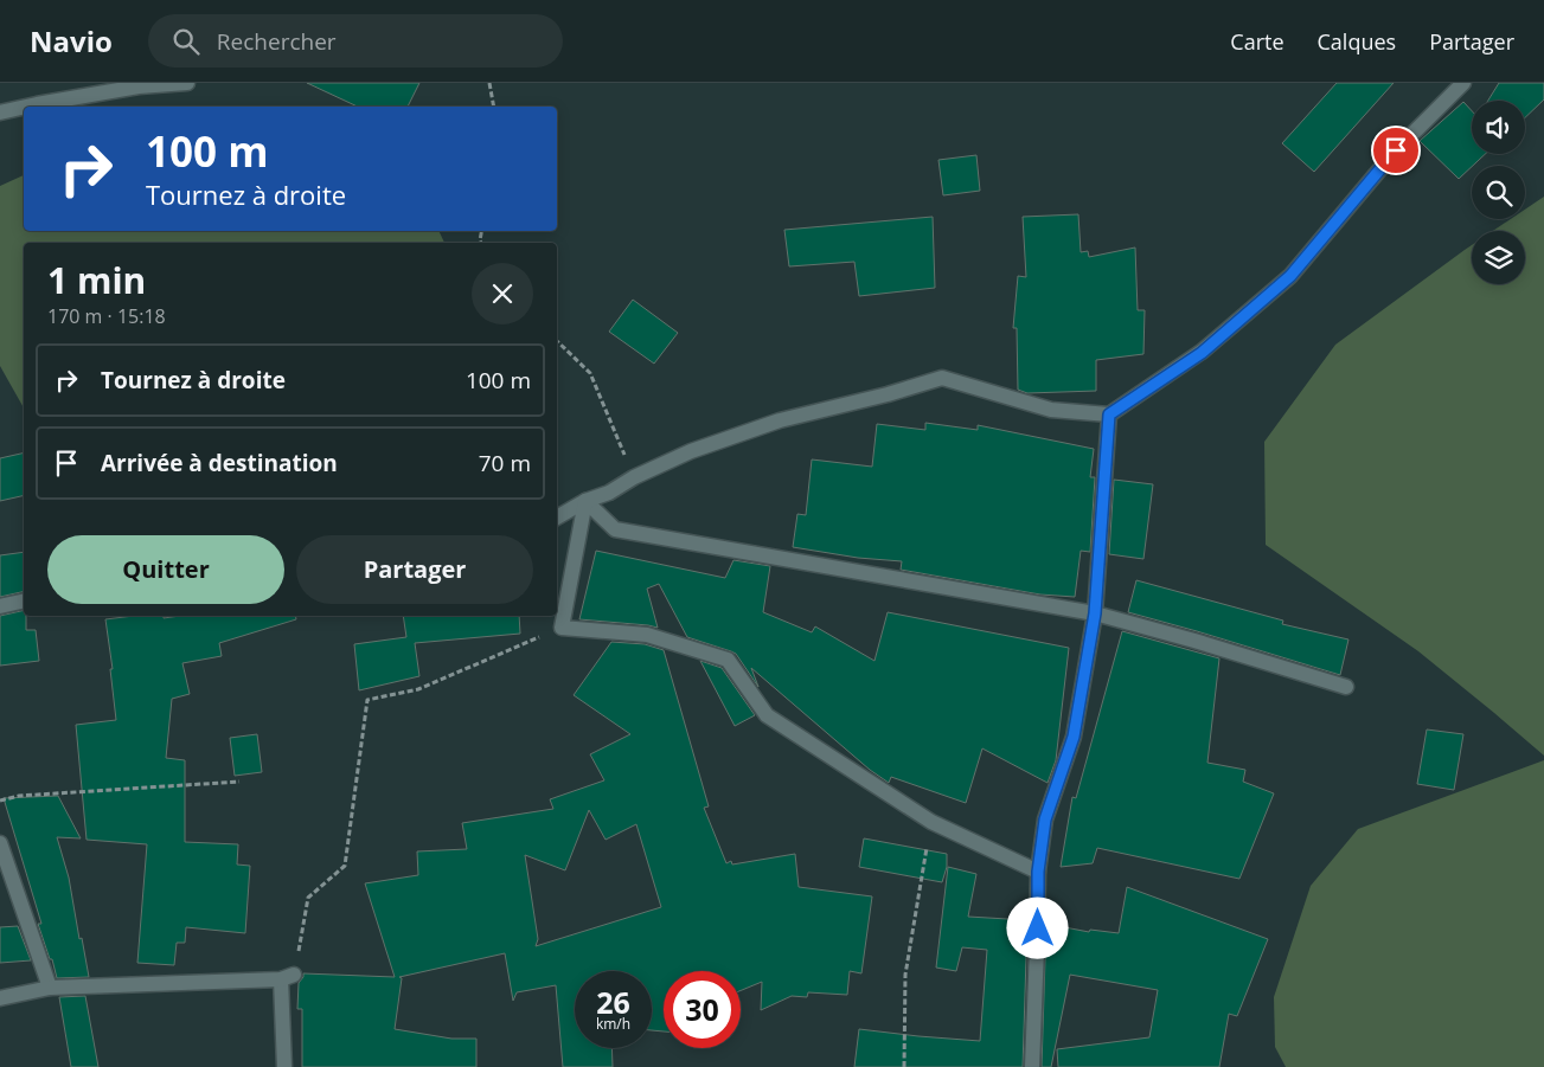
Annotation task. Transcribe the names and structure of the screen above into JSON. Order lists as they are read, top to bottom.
{
  "page": {
    "header": "Navio",
    "search": "Rechercher",
    "nav": ["Carte", "Calques", "Partager"],
    "turn": ["100 m", "Tournez à droite"],
    "heading": ["1 min", "170 m · 15:18"],
    "list": [
      {
        "name": "Tournez à droite",
        "value": "100 m"
      },
      {
        "name": "Arrivée à destination",
        "value": "70 m"
      }
    ],
    "buttons": ["Quitter", "Partager"],
    "speed": "26 km/h",
    "limit": "30"
  }
}
